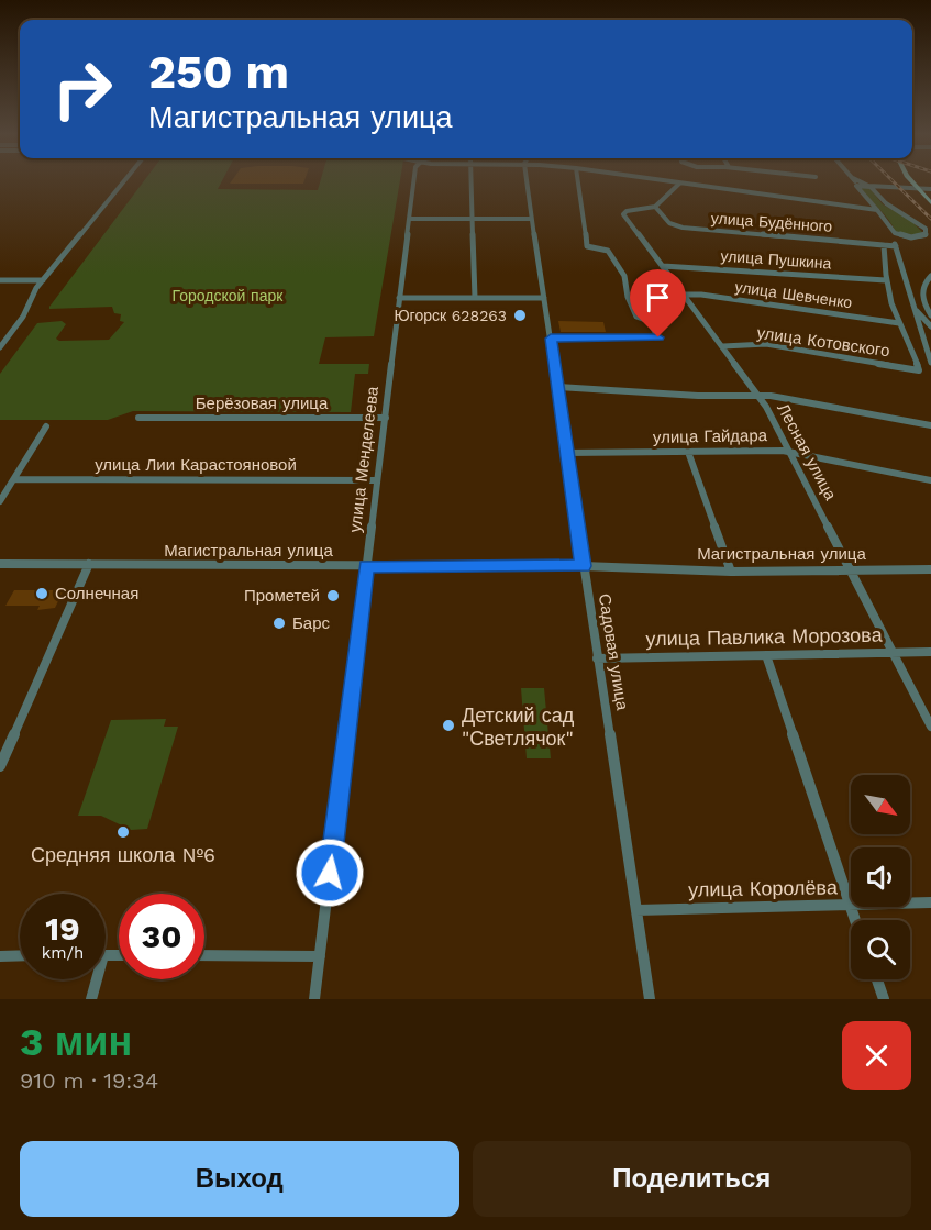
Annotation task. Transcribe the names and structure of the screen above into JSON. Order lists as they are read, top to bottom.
{
  "streets": {
    "street": [
      "улица Будённого",
      "улица Пушкина",
      "улица Шевченко",
      "улица Котовского",
      "Берёзовая улица",
      "улица Гайдара",
      "Лесная улица",
      "улица Менделеева",
      "улица Лии Карастояновой",
      "Магистральная улица",
      "улица Павлика Морозова",
      "Садовая улица",
      "улица Королёва"
    ]
  },
  "crossings": [
    ["улица Будённого", "Лесная улица"],
    ["улица Пушкина", "Лесная улица"],
    ["улица Шевченко", "улица Котовского"],
    ["улица Шевченко", "Лесная улица"],
    ["улица Котовского", "Лесная улица"],
    ["Берёзовая улица", "улица Менделеева"],
    ["улица Гайдара", "Лесная улица"],
    ["улица Гайдара", "Садовая улица"],
    ["Лесная улица", "Магистральная улица"],
    ["Лесная улица", "улица Павлика Морозова"],
    ["улица Менделеева", "улица Лии Карастояновой"],
    ["улица Менделеева", "Магистральная улица"],
    ["Магистральная улица", "Садовая улица"],
    ["улица Павлика Морозова", "Садовая улица"],
    ["Садовая улица", "улица Королёва"]
  ],
  "parks": ["Городской парк"],
  "places": [
    "Югорск 628263",
    "Солнечная",
    "Прометей",
    "Барс",
    "Детский сад \"Светлячок\"",
    "Средняя школа №6"
  ],
  "north": "bottom right",
  "page": {
    "turn": ["250 m", "Магистральная улица"],
    "speed": "19 km/h",
    "limit": "30",
    "heading": ["3 мин", "910 m · 19:34"],
    "buttons": ["Выход", "Поделиться"]
  }
}
